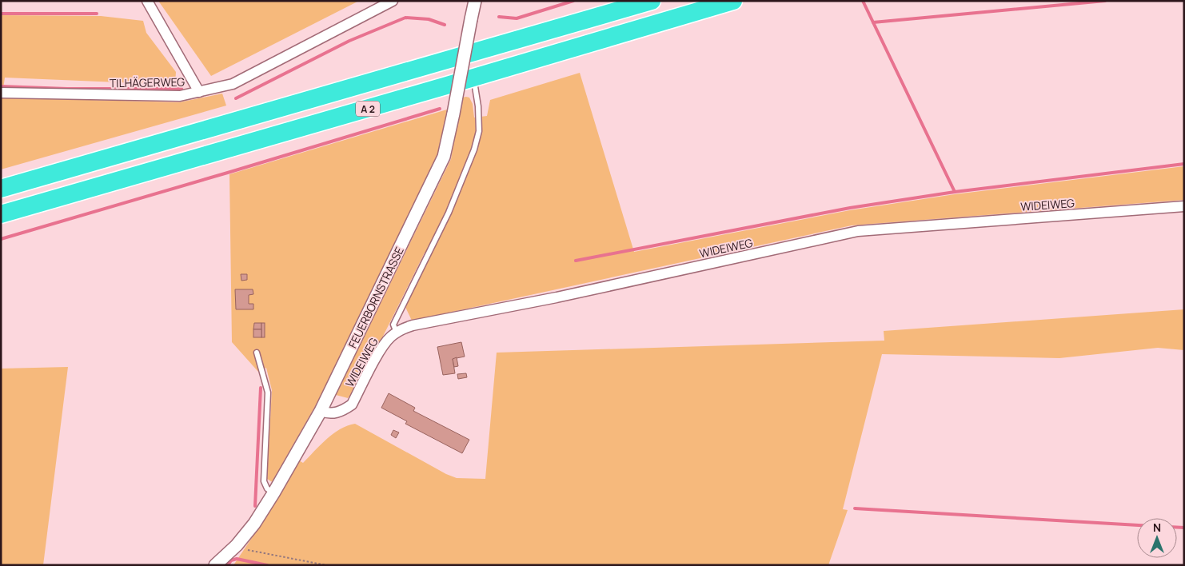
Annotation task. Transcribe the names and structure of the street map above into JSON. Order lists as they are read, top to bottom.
{
  "streets": {
    "highway": ["A 2"],
    "street": ["TILHÄGERWEG", "WIDEIWEG", "FEUERBORNSTRASSE"]
  },
  "crossings": [
    ["WIDEIWEG", "FEUERBORNSTRASSE"]
  ],
  "north": "top"
}
